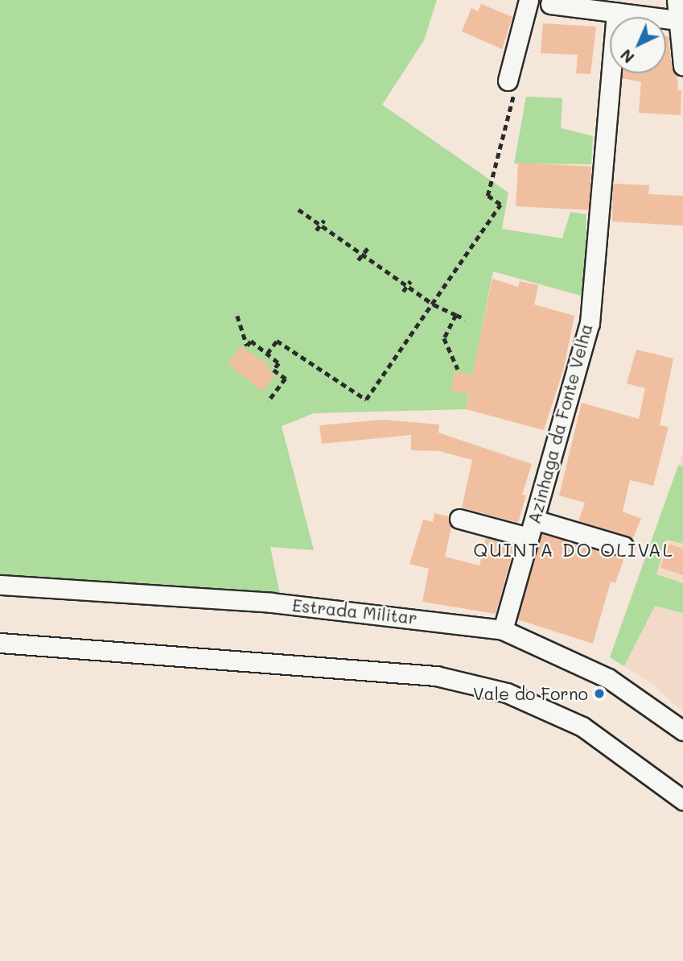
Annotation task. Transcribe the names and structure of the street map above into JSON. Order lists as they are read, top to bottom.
{
  "streets": {
    "street": ["Azinhaga da Fonte Velha", "Estrada Militar"]
  },
  "crossings": [
    ["Azinhaga da Fonte Velha", "Estrada Militar"]
  ],
  "districts": ["QUINTA DO OLIVAL"],
  "places": ["Vale do Forno"],
  "north": "bottom left"
}
